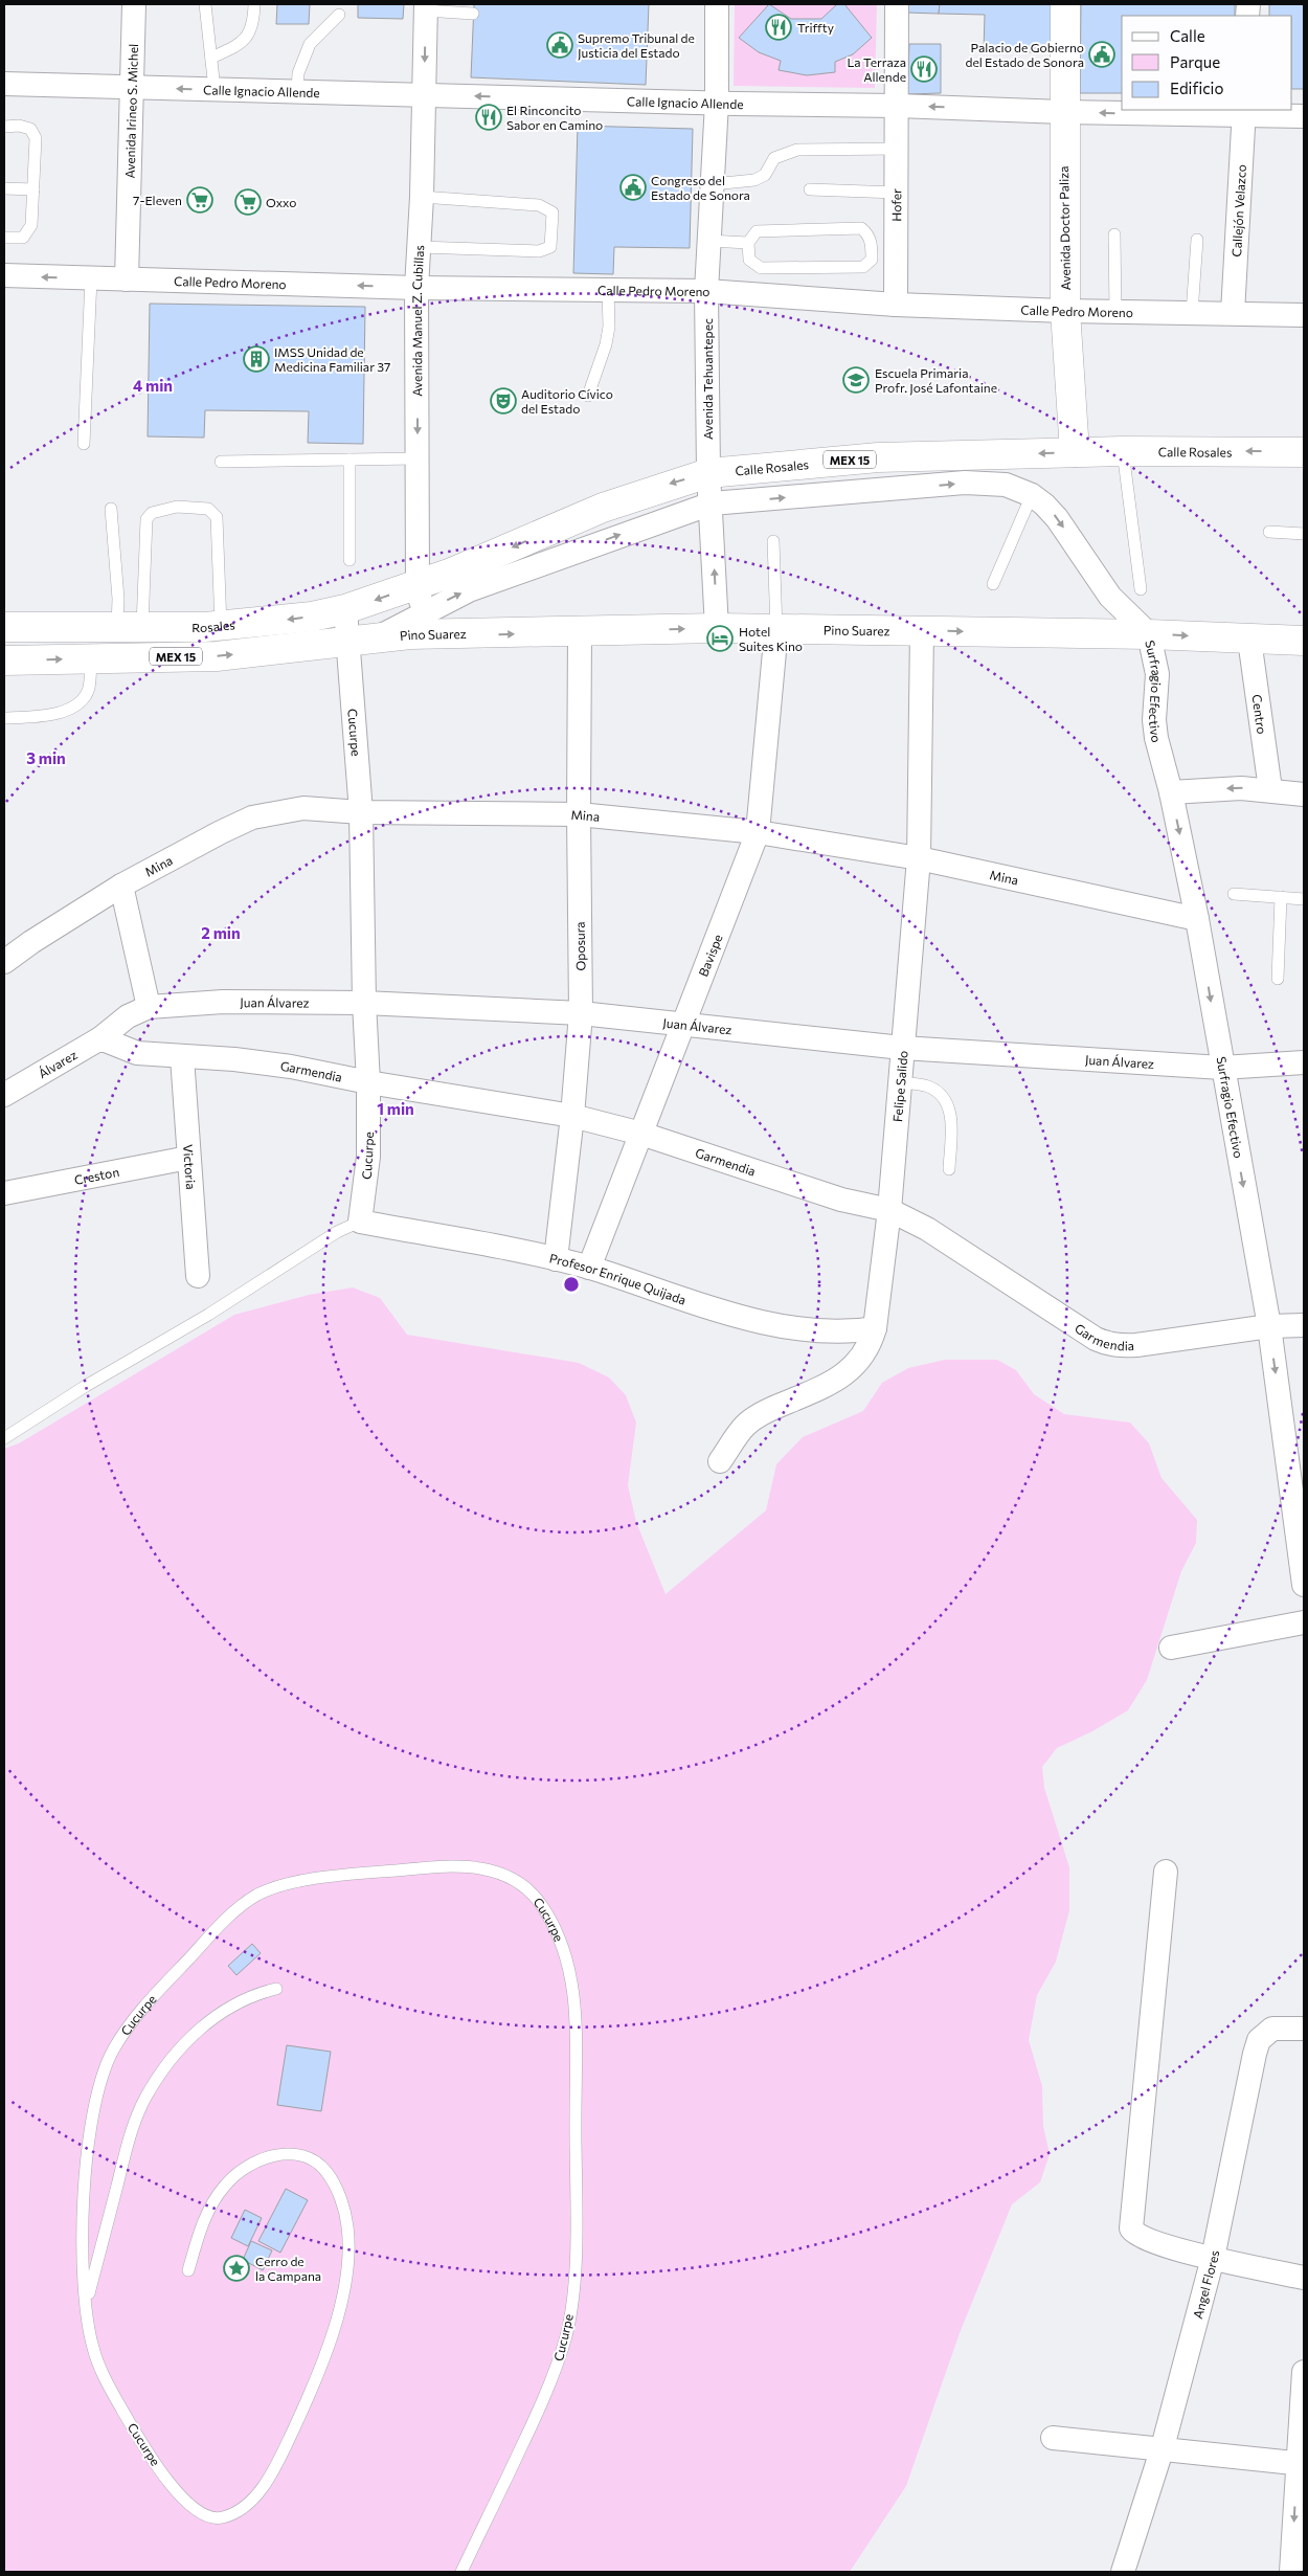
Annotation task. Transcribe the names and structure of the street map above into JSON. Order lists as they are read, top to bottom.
{
  "streets": {
    "main road": [
      "Avenida Doctor Paliza",
      "Calle Rosales",
      "MEX 15",
      "Rosales",
      "Pino Suarez"
    ],
    "street": [
      "Calle Ignacio Allende",
      "Avenida Irineo S. Michel",
      "Hofer",
      "Callejón Velazco",
      "Calle Pedro Moreno",
      "Avenida Manuel Z. Cubillas",
      "Avenida Tehuantepec",
      "Surfragio Efectivo",
      "Centro",
      "Cucurpe",
      "Mina",
      "Oposura",
      "Bavispe",
      "Juan Álvarez",
      "Álvarez",
      "Garmendia",
      "Felipe Salido",
      "Victoria",
      "Creston",
      "Profesor Enrique Quijada",
      "Angel Flores"
    ]
  },
  "crossings": [
    ["Calle Ignacio Allende", "Avenida Irineo S. Michel"],
    ["Calle Ignacio Allende", "Hofer"],
    ["Calle Ignacio Allende", "Callejón Velazco"],
    ["Calle Ignacio Allende", "Avenida Doctor Paliza"],
    ["Calle Ignacio Allende", "Avenida Manuel Z. Cubillas"],
    ["Calle Ignacio Allende", "Avenida Tehuantepec"],
    ["Avenida Irineo S. Michel", "Calle Pedro Moreno"],
    ["Hofer", "Calle Pedro Moreno"],
    ["Callejón Velazco", "Calle Pedro Moreno"],
    ["Avenida Doctor Paliza", "Calle Pedro Moreno"],
    ["Avenida Doctor Paliza", "Calle Rosales"],
    ["Calle Pedro Moreno", "Avenida Manuel Z. Cubillas"],
    ["Calle Pedro Moreno", "Avenida Tehuantepec"],
    ["Avenida Manuel Z. Cubillas", "Calle Rosales"],
    ["Avenida Manuel Z. Cubillas", "Rosales"],
    ["Avenida Manuel Z. Cubillas", "Pino Suarez"],
    ["Avenida Tehuantepec", "Calle Rosales"],
    ["Avenida Tehuantepec", "Pino Suarez"],
    ["Calle Rosales", "Rosales"],
    ["Calle Rosales", "Pino Suarez"],
    ["MEX 15", "Pino Suarez"],
    ["MEX 15", "Cucurpe"],
    ["Rosales", "Pino Suarez"],
    ["Rosales", "Cucurpe"],
    ["Pino Suarez", "Surfragio Efectivo"],
    ["Pino Suarez", "Centro"],
    ["Pino Suarez", "Cucurpe"],
    ["Pino Suarez", "Oposura"],
    ["Pino Suarez", "Bavispe"],
    ["Pino Suarez", "Felipe Salido"],
    ["Surfragio Efectivo", "Mina"],
    ["Surfragio Efectivo", "Juan Álvarez"],
    ["Surfragio Efectivo", "Garmendia"],
    ["Cucurpe", "Mina"],
    ["Cucurpe", "Juan Álvarez"],
    ["Cucurpe", "Garmendia"],
    ["Cucurpe", "Profesor Enrique Quijada"],
    ["Mina", "Oposura"],
    ["Mina", "Bavispe"],
    ["Mina", "Felipe Salido"],
    ["Oposura", "Juan Álvarez"],
    ["Oposura", "Garmendia"],
    ["Oposura", "Profesor Enrique Quijada"],
    ["Bavispe", "Juan Álvarez"],
    ["Bavispe", "Garmendia"],
    ["Bavispe", "Profesor Enrique Quijada"],
    ["Juan Álvarez", "Álvarez"],
    ["Juan Álvarez", "Garmendia"],
    ["Juan Álvarez", "Felipe Salido"],
    ["Álvarez", "Garmendia"],
    ["Garmendia", "Felipe Salido"],
    ["Garmendia", "Victoria"],
    ["Felipe Salido", "Profesor Enrique Quijada"],
    ["Victoria", "Creston"]
  ],
  "one_way": [
    "Calle Ignacio Allende",
    "Avenida Manuel Z. Cubillas",
    "Calle Rosales",
    "Pino Suarez",
    "Surfragio Efectivo"
  ],
  "places": {
    "restaurant": ["Triffty", "La Terraza Allende", "El Rinconcito Sabor en Camino"],
    "public building": ["Supremo Tribunal de Justicia del Estado", "Palacio de Gobierno del Estado de Sonora", "Congreso del Estado de Sonora"],
    "supermarket": ["7-Eleven", "Oxxo"],
    "building": ["IMSS Unidad de Medicina Familiar 37"],
    "school or university": ["Escuela Primaria Profr. José Lafontaine"],
    "theatre": ["Auditorio Cívico del Estado"],
    "hotel": ["Hotel Suites Kino"],
    "place": ["Cerro de la Campana"]
  },
  "legend": ["Calle", "Parque", "Edificio"],
  "rings": [
    "4 min",
    "3 min",
    "2 min",
    "1 min"
  ]
}
